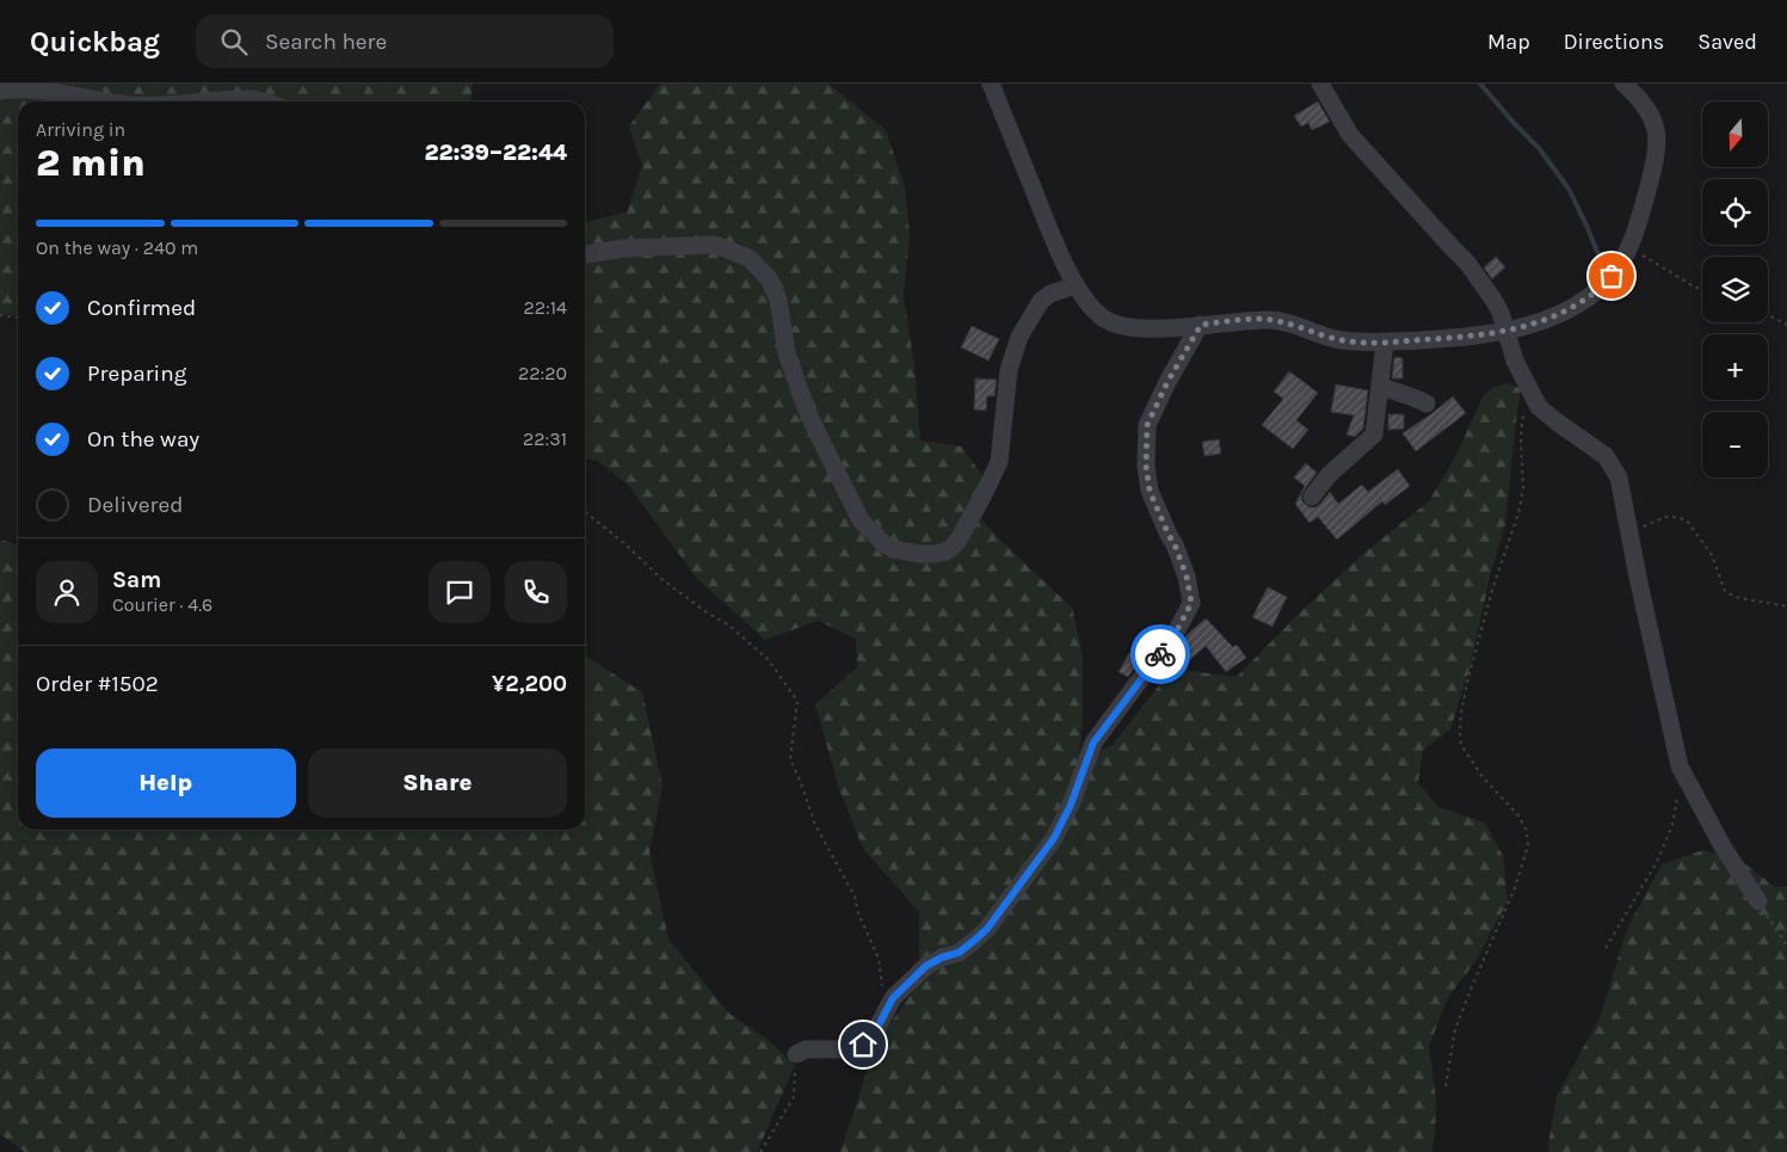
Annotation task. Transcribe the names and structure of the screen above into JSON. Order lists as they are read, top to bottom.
{
  "north": "bottom",
  "page": {
    "header": "Quickbag",
    "search": "Search here",
    "nav": ["Map", "Directions", "Saved"],
    "map_buttons": ["+", "−"],
    "heading": ["2 min", "Arriving in", "22:39–22:44"],
    "panel": [
      "Sam",
      "Courier · 4.6",
      "Order #1502",
      "¥2,200"
    ],
    "bar": "On the way · 240 m",
    "list": [
      ["Confirmed", "22:14"],
      ["Preparing", "22:20"],
      ["On the way", "22:31"],
      "Delivered"
    ],
    "buttons": ["Help", "Share"]
  }
}
